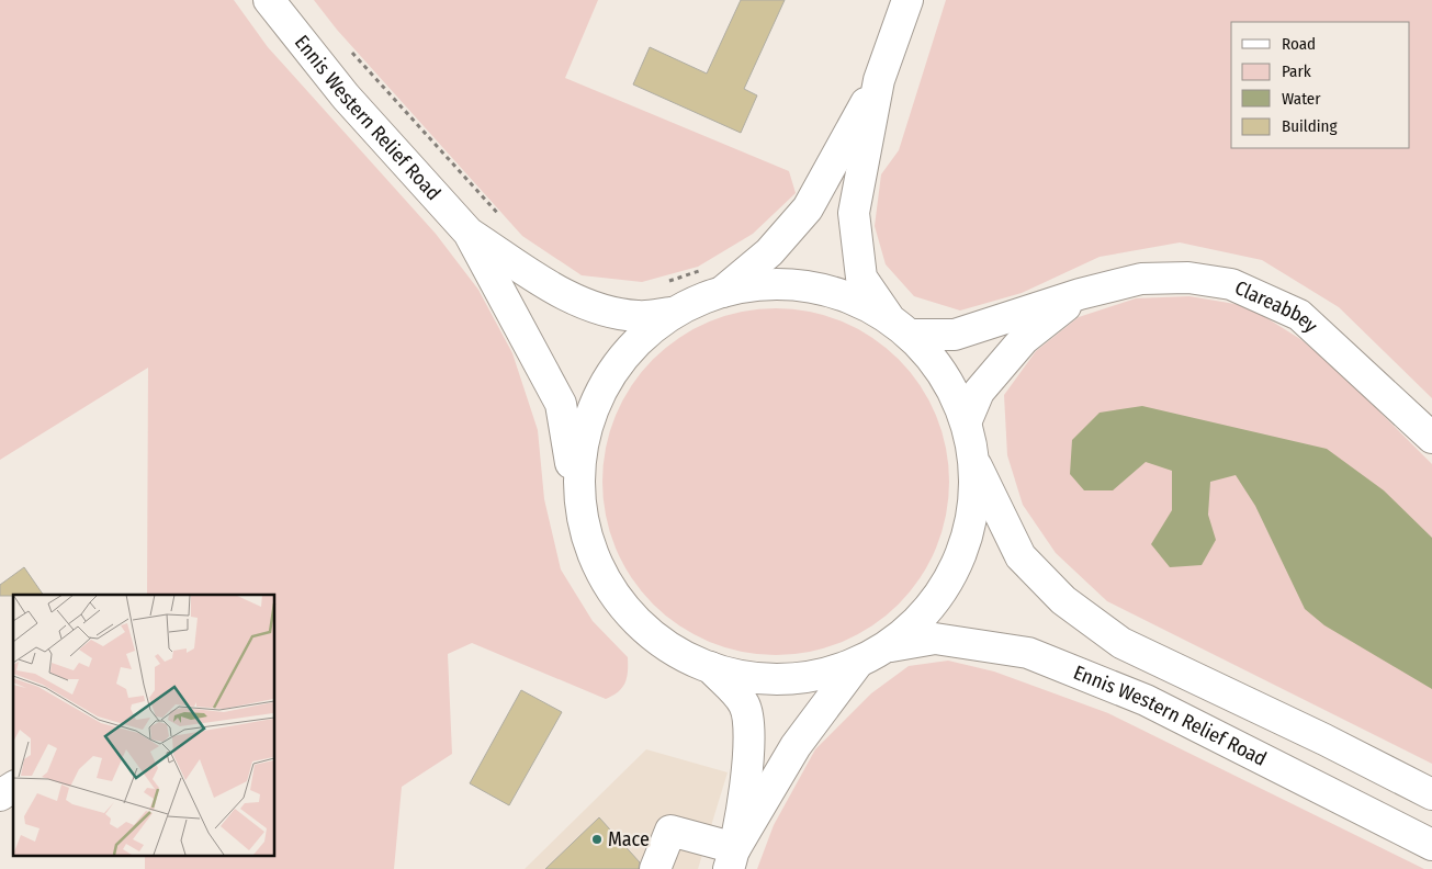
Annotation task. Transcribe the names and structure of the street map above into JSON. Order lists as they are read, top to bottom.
{
  "streets": {
    "main road": ["Ennis Western Relief Road", "Clareabbey"]
  },
  "places": ["Mace"],
  "legend": [
    "Road",
    "Park",
    "Water",
    "Building"
  ]
}
